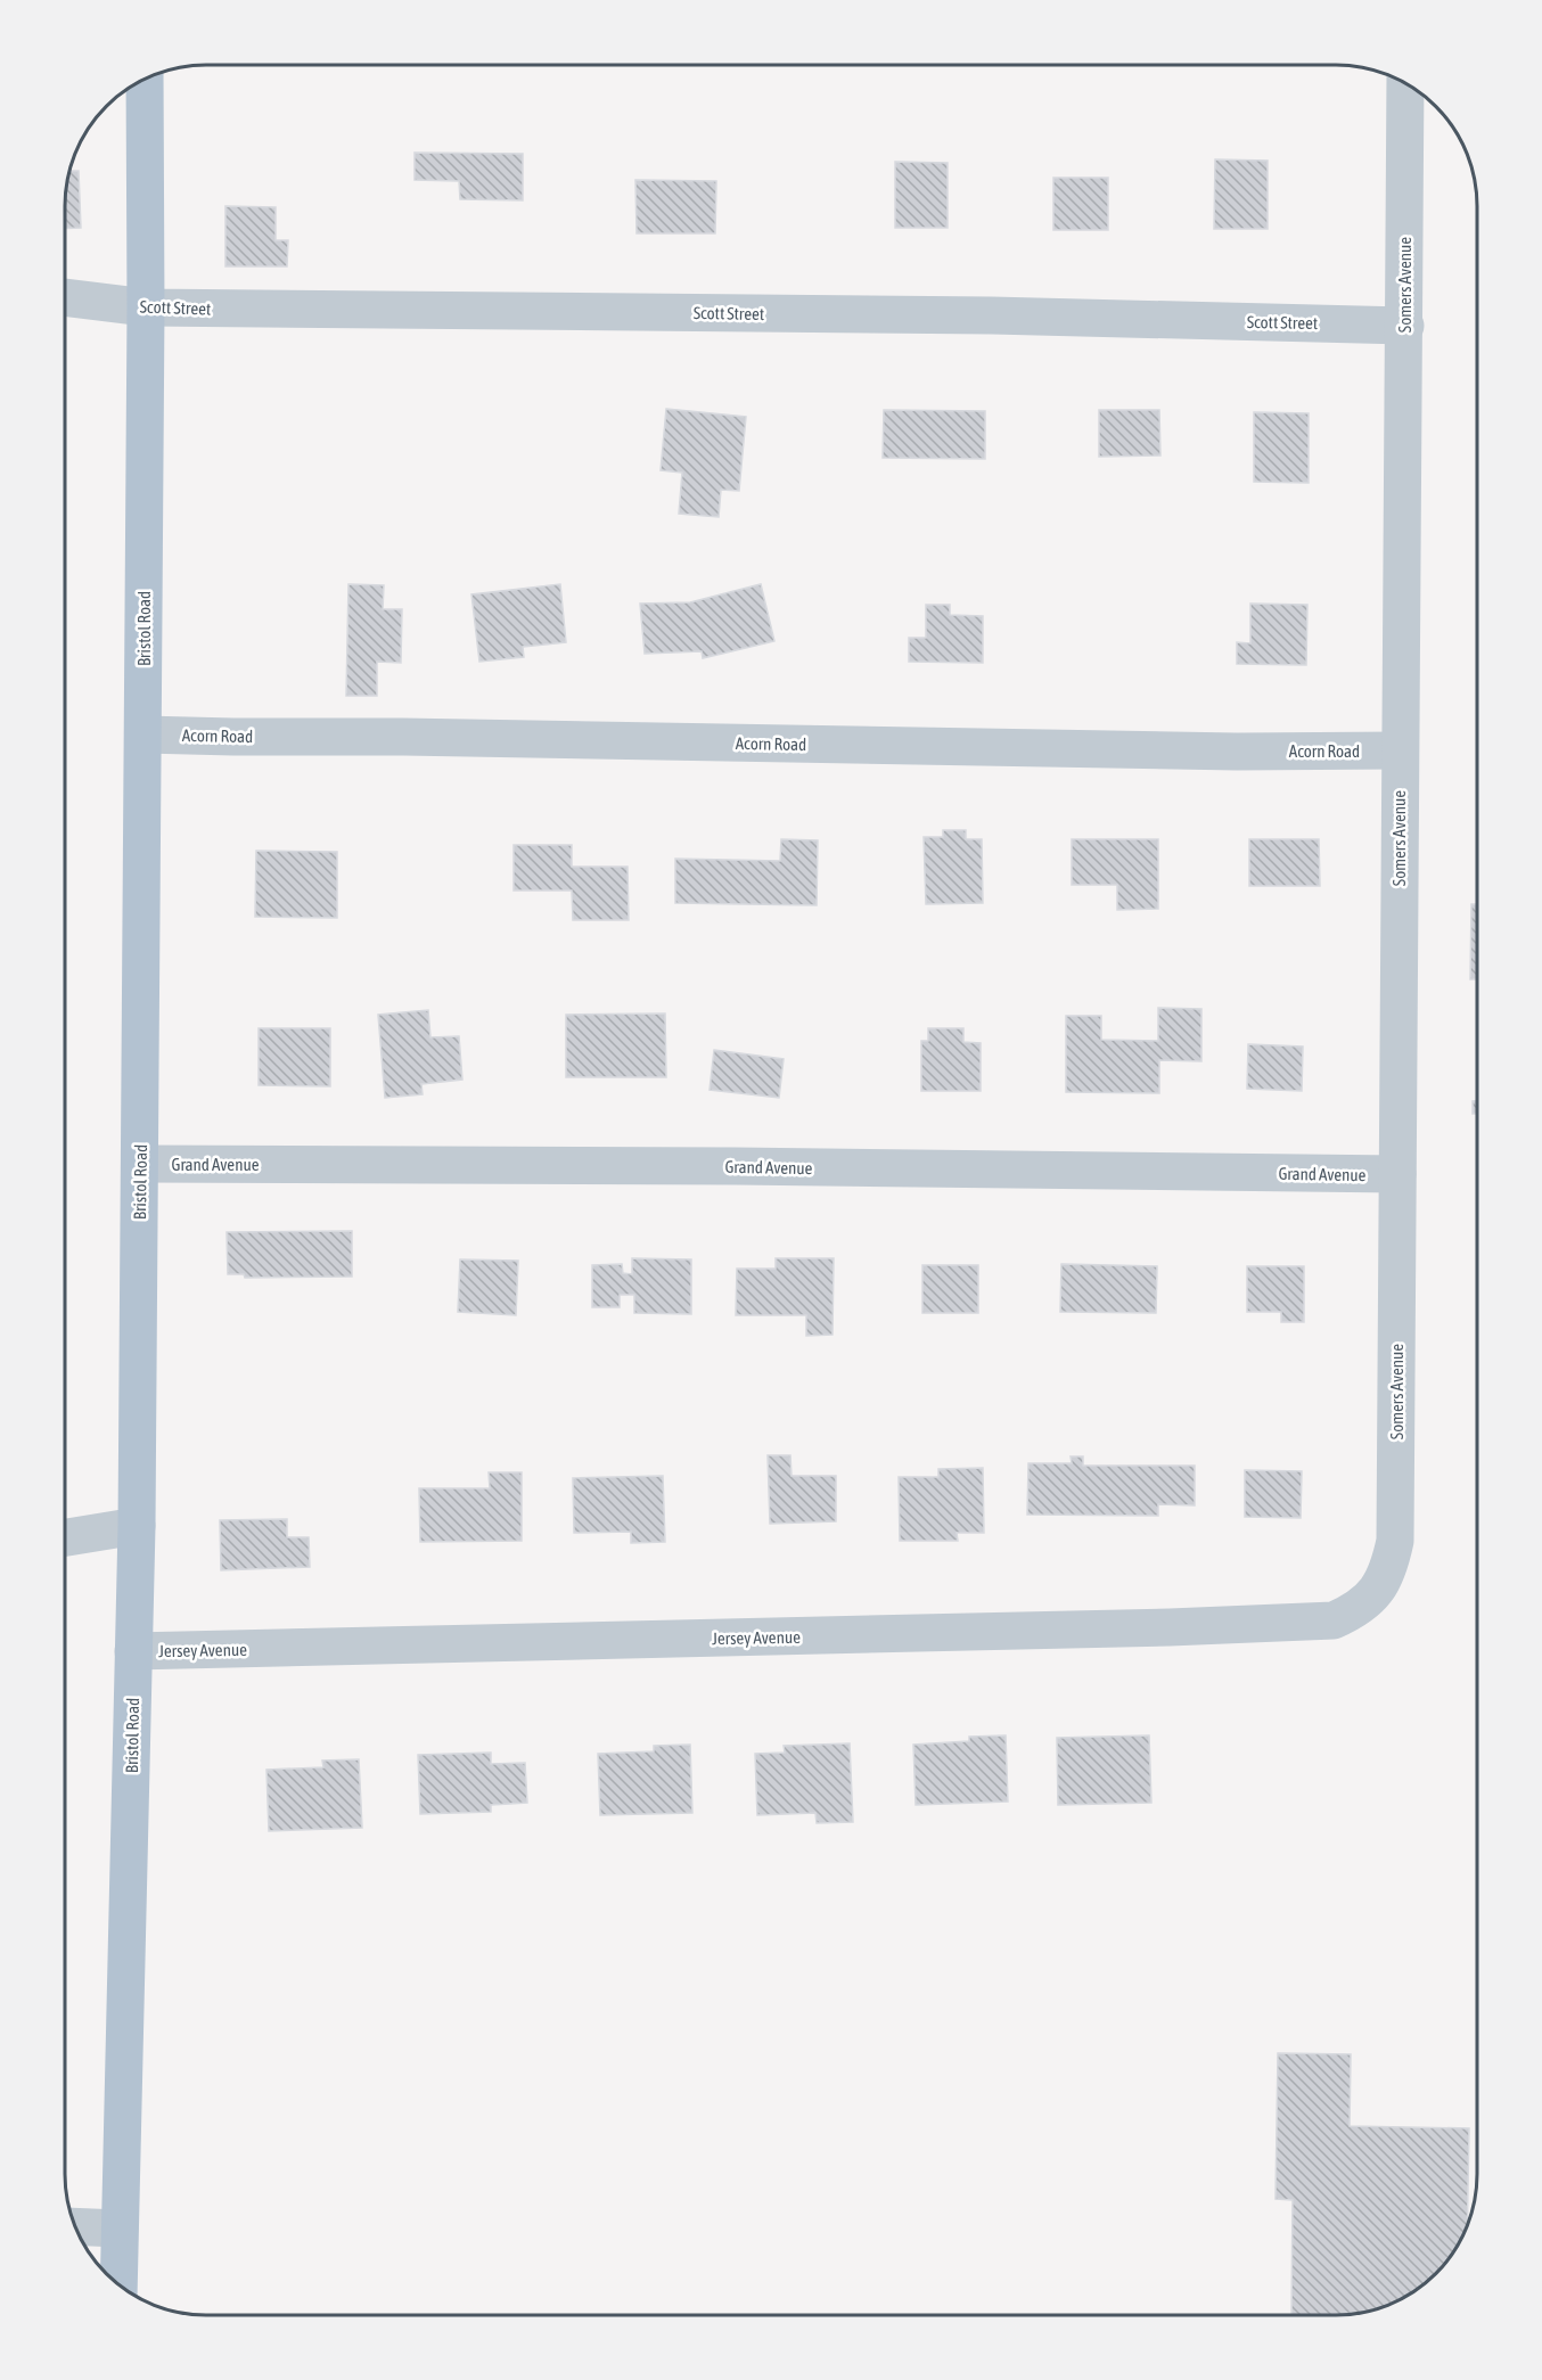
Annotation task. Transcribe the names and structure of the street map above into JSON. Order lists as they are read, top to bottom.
{
  "streets": {
    "main road": ["Bristol Road"],
    "street": [
      "Somers Avenue",
      "Scott Street",
      "Acorn Road",
      "Grand Avenue",
      "Jersey Avenue"
    ]
  },
  "crossings": [
    ["Somers Avenue", "Scott Street"],
    ["Somers Avenue", "Acorn Road"],
    ["Somers Avenue", "Grand Avenue"],
    ["Somers Avenue", "Jersey Avenue"],
    ["Scott Street", "Bristol Road"],
    ["Bristol Road", "Acorn Road"],
    ["Bristol Road", "Grand Avenue"],
    ["Bristol Road", "Jersey Avenue"]
  ]
}
